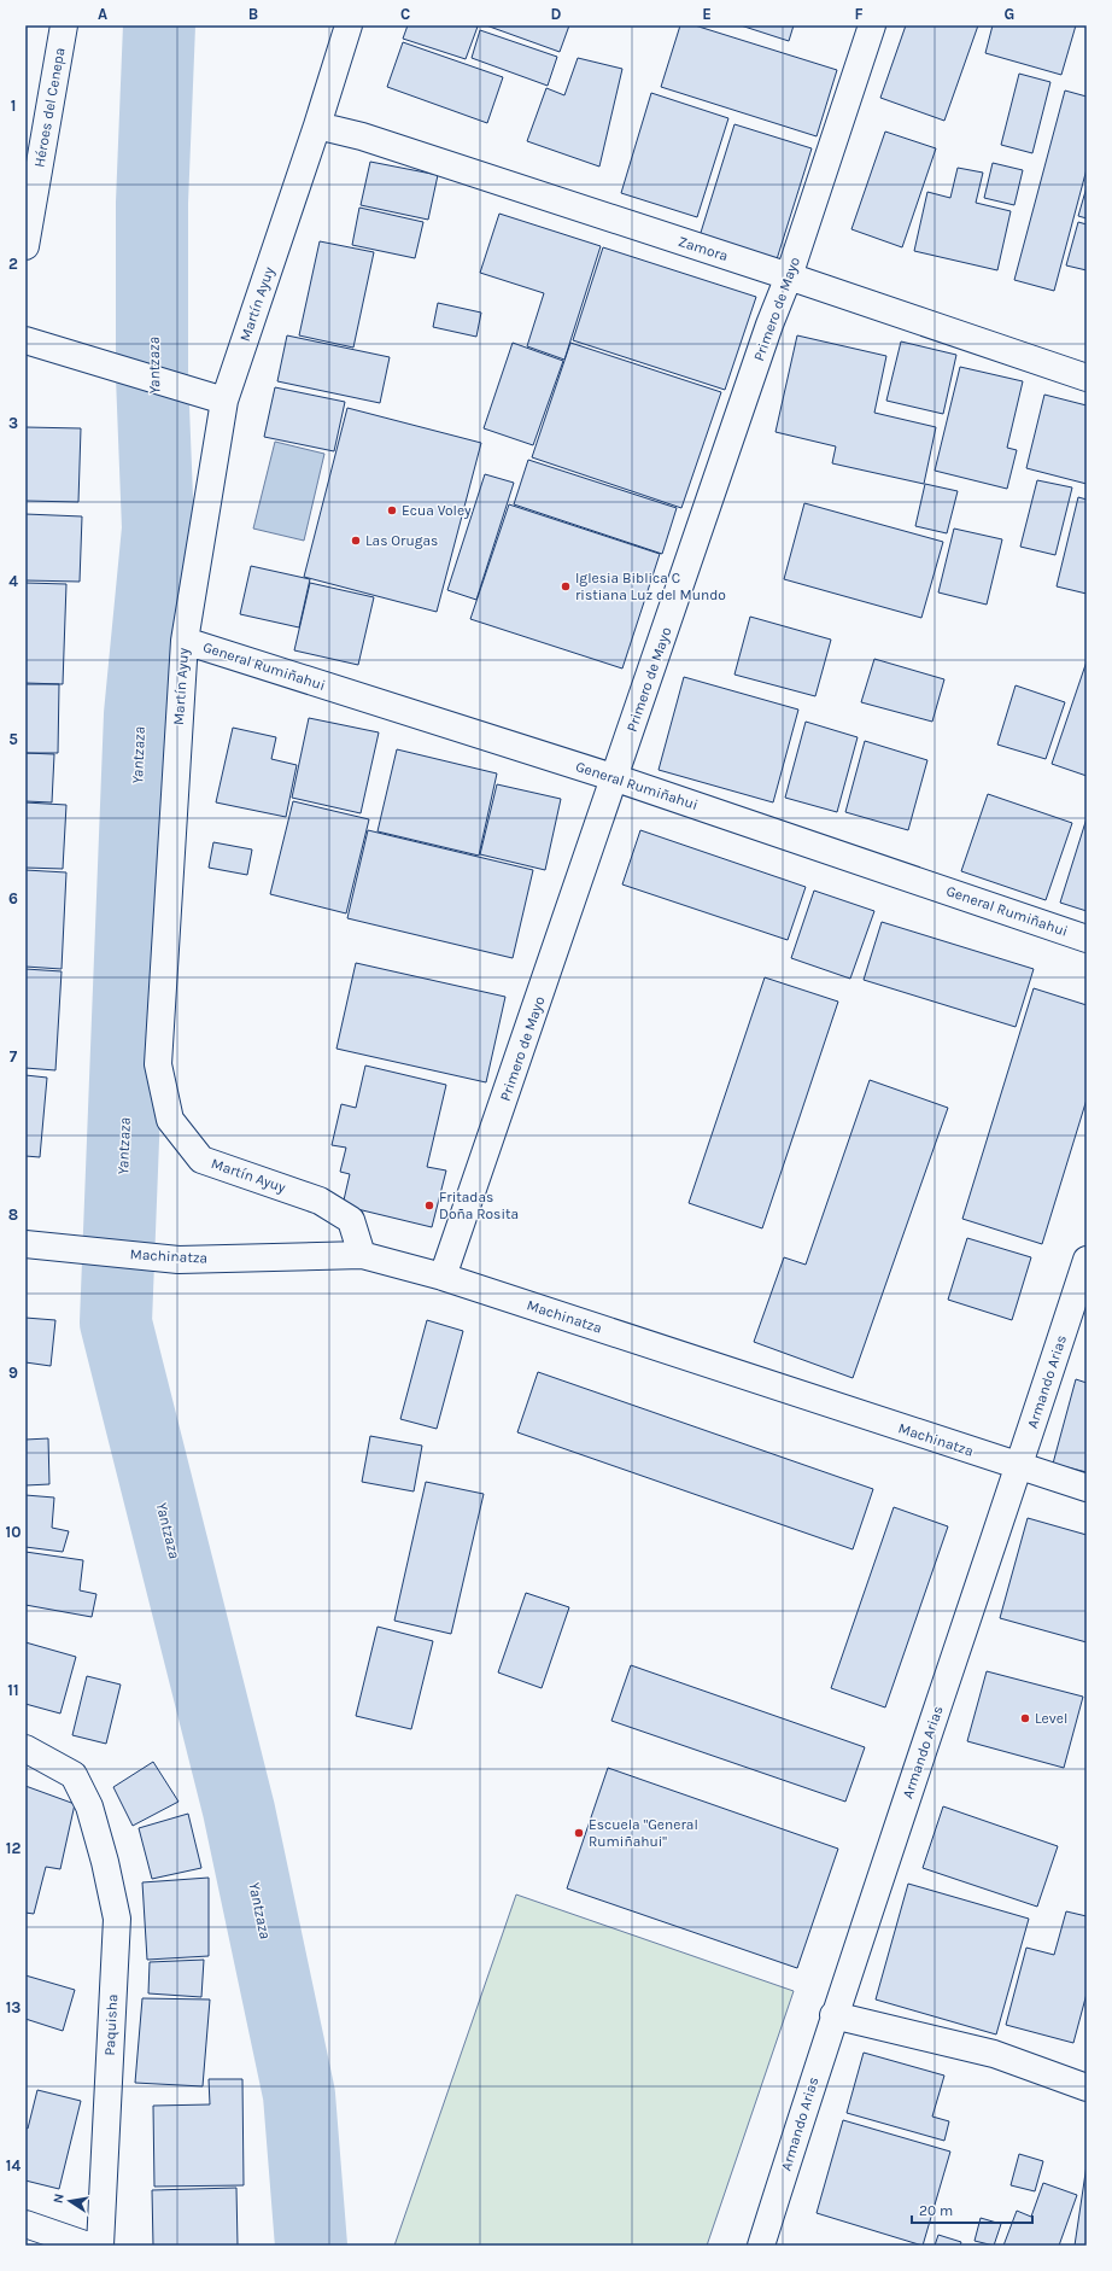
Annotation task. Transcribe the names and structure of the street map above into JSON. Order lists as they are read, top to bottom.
{
  "streets": {
    "street": [
      "Héroes del Cenepa",
      "Zamora",
      "Martín Ayuy",
      "Primero de Mayo",
      "General Rumiñahui",
      "Machinatza",
      "Armando Arias",
      "Paquisha"
    ]
  },
  "crossings": [
    ["Zamora", "Martín Ayuy"],
    ["Zamora", "Primero de Mayo"],
    ["Martín Ayuy", "General Rumiñahui"],
    ["Martín Ayuy", "Machinatza"],
    ["Primero de Mayo", "General Rumiñahui"],
    ["Primero de Mayo", "Machinatza"],
    ["Machinatza", "Armando Arias"]
  ],
  "water": ["Yantzaza"],
  "places": [
    "Ecua Voley",
    "Las Orugas",
    "Iglesia Biblica C ristiana Luz del Mundo",
    "Fritadas Doña Rosita",
    "Level",
    "Escuela \"General Rumiñahui\""
  ],
  "scale_bar": "20 m",
  "north": "left",
  "grid": {
    "columns": [
      "A",
      "B",
      "C",
      "D",
      "E",
      "F",
      "G"
    ],
    "rows": [
      "1",
      "2",
      "3",
      "4",
      "5",
      "6",
      "7",
      "8",
      "9",
      "10",
      "11",
      "12",
      "13",
      "14"
    ]
  }
}
